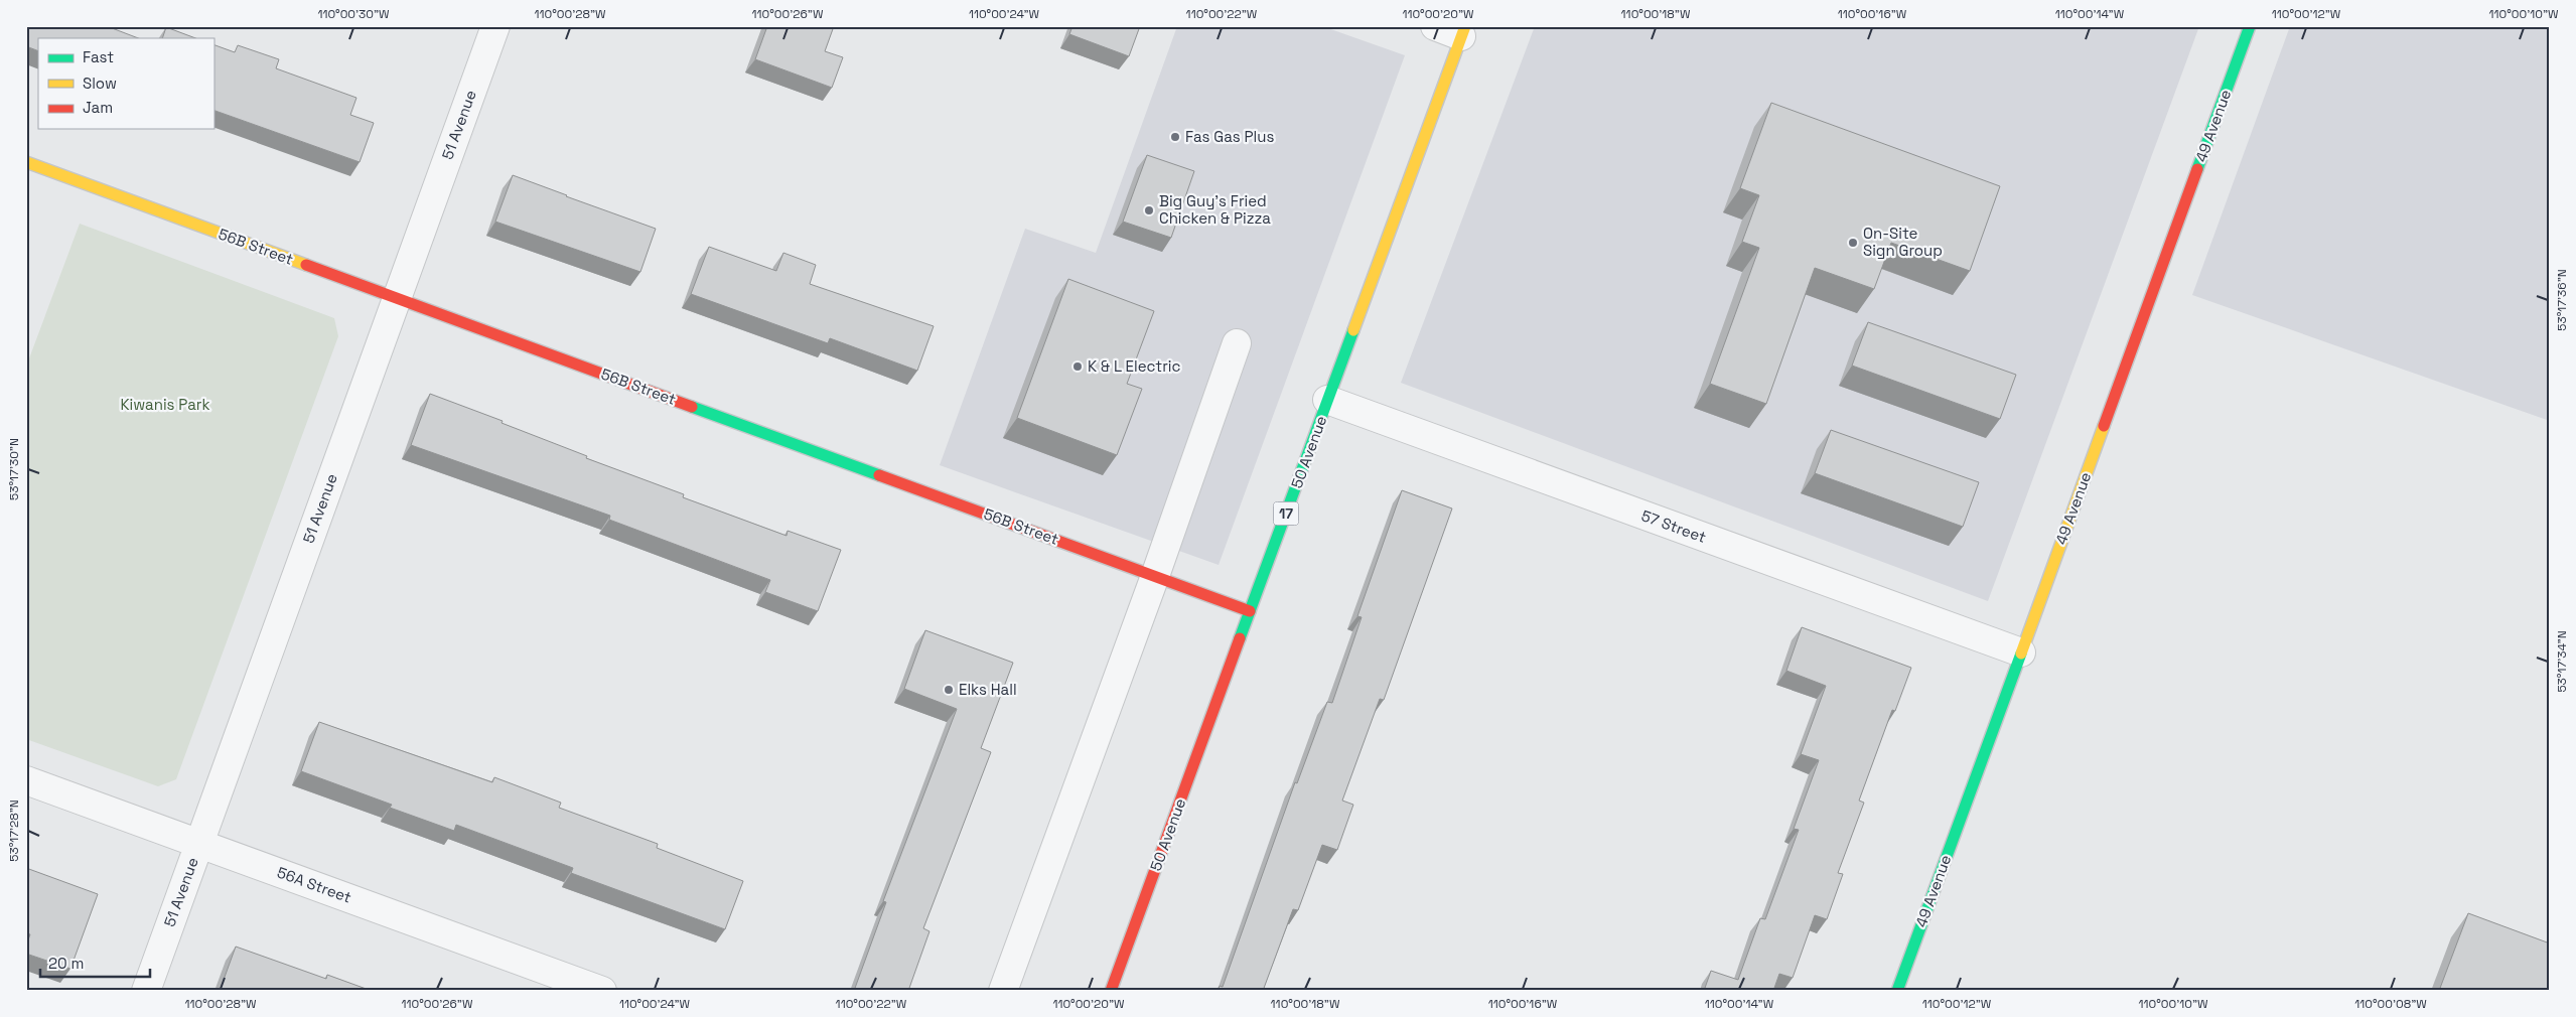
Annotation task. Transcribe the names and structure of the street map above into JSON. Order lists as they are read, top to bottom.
{
  "streets": {
    "street": [
      "51 Avenue",
      "49 Avenue",
      "56B Street",
      "50 Avenue",
      "17",
      "57 Street",
      "56A Street"
    ]
  },
  "crossings": [
    ["51 Avenue", "56B Street"],
    ["51 Avenue", "56A Street"],
    ["49 Avenue", "57 Street"],
    ["56B Street", "50 Avenue"],
    ["50 Avenue", "57 Street"]
  ],
  "parks": ["Kiwanis Park"],
  "places": [
    "Fas Gas Plus",
    "Big Guy's Fried Chicken & Pizza",
    "On-Site Sign Group",
    "K & L Electric",
    "Elks Hall"
  ],
  "legend": ["Fast", "Slow", "Jam"],
  "scale_bar": "20 m",
  "coordinates": [
    "110°00'30\"W",
    "110°00'28\"W",
    "110°00'26\"W",
    "110°00'24\"W",
    "110°00'22\"W",
    "110°00'20\"W",
    "110°00'18\"W",
    "110°00'16\"W",
    "110°00'14\"W",
    "110°00'12\"W",
    "110°00'10\"W",
    "53°17'36\"N",
    "53°17'30\"N",
    "53°17'34\"N",
    "53°17'28\"N",
    "110°00'08\"W"
  ]
}
